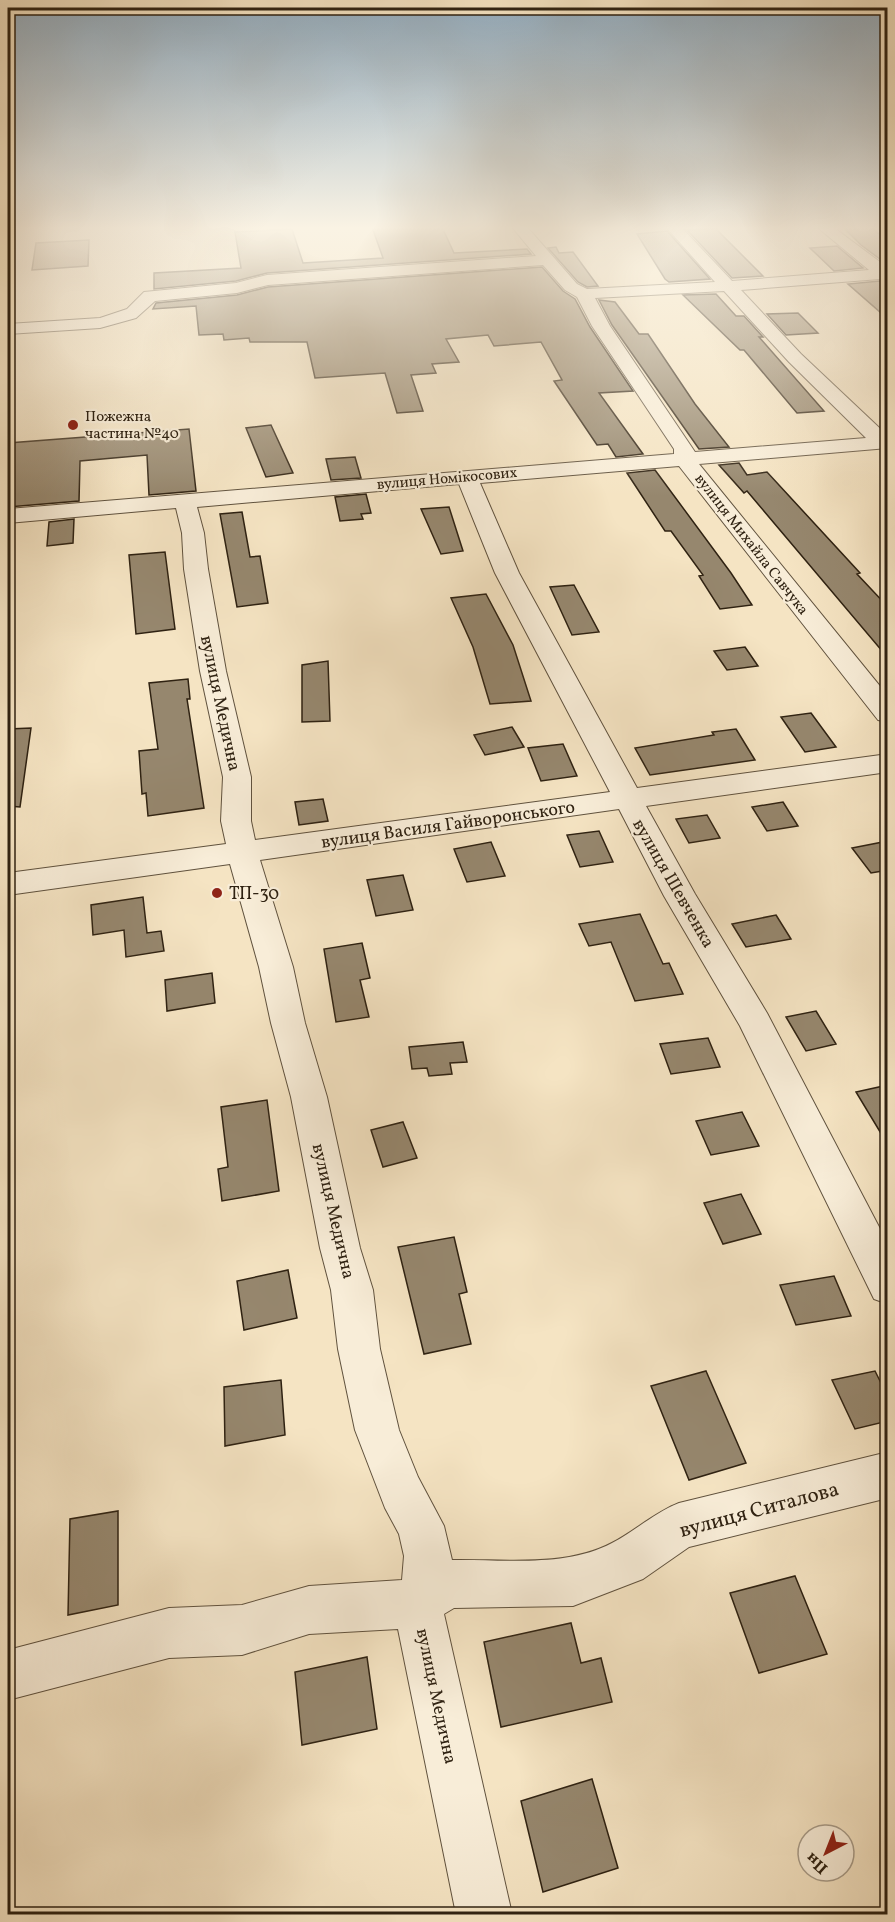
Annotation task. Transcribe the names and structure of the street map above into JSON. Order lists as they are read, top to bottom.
{
  "streets": {
    "street": [
      "вулиця Номікосових",
      "вулиця Михайла Савчука",
      "вулиця Медична",
      "вулиця Василя Гайворонського",
      "вулиця Шевченка",
      "вулиця Ситалова"
    ]
  },
  "crossings": [
    ["вулиця Номікосових", "вулиця Михайла Савчука"],
    ["вулиця Номікосових", "вулиця Медична"],
    ["вулиця Номікосових", "вулиця Шевченка"],
    ["вулиця Медична", "вулиця Василя Гайворонського"],
    ["вулиця Медична", "вулиця Ситалова"],
    ["вулиця Василя Гайворонського", "вулиця Шевченка"]
  ],
  "places": ["Пожежна частина №40", "ТП-30"],
  "north": "bottom left"
}
